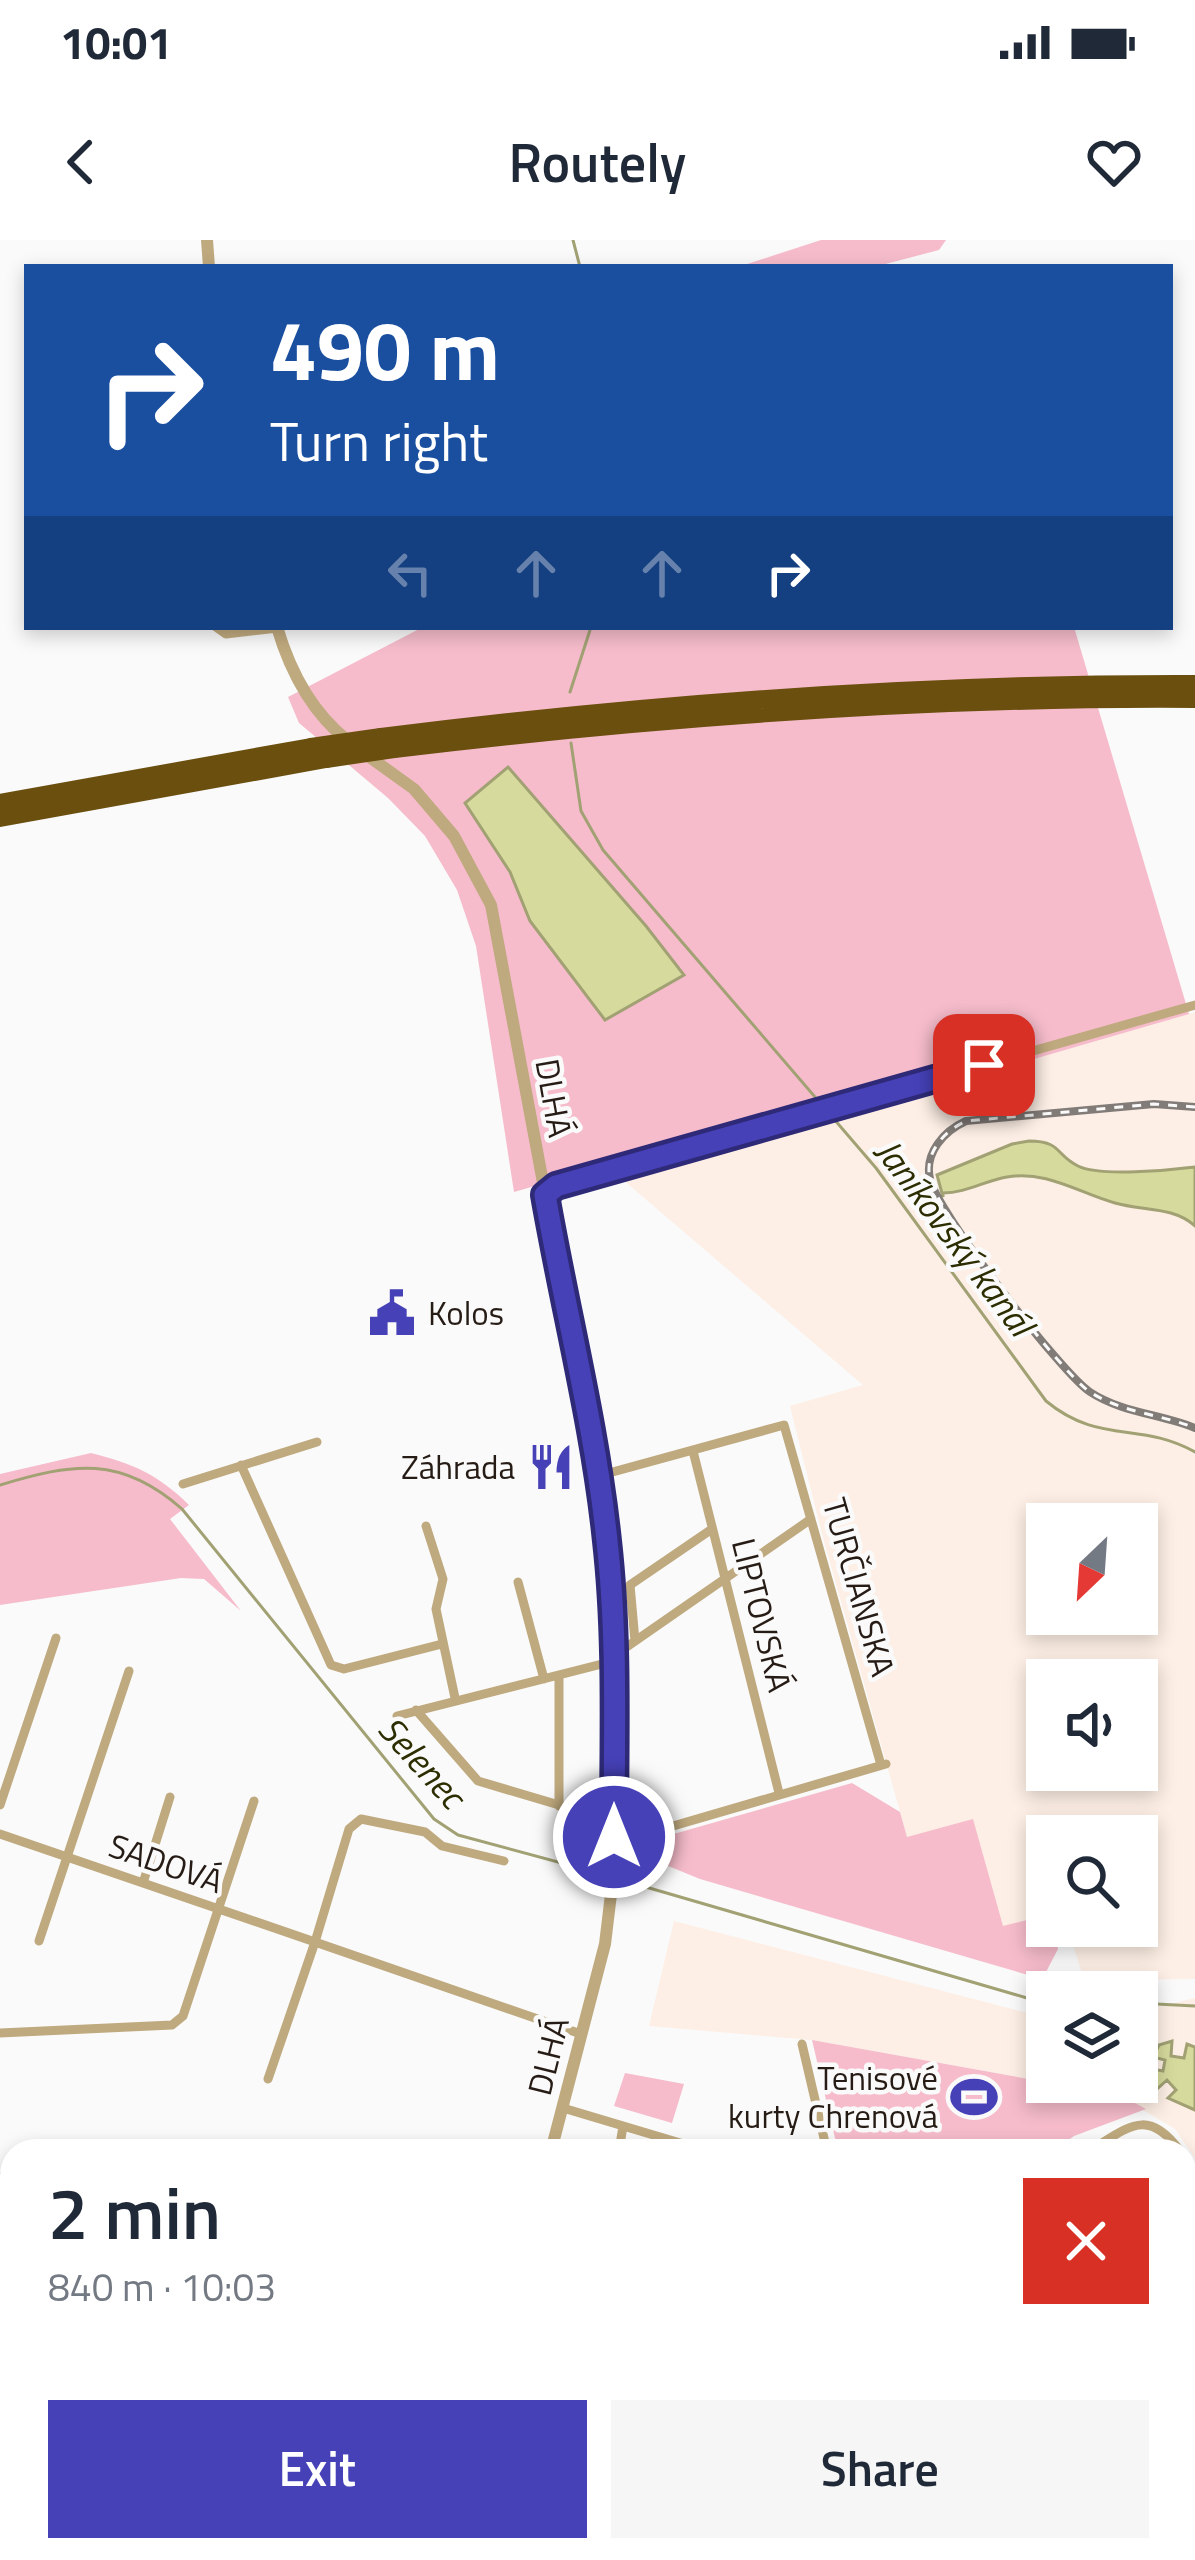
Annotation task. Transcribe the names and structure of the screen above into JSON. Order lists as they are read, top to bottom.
{
  "streets": {
    "street": [
      "DLHÁ",
      "TURČIANSKA",
      "LIPTOVSKÁ",
      "SADOVÁ"
    ]
  },
  "crossings": [
    ["DLHÁ", "SADOVÁ"],
    ["TURČIANSKA", "LIPTOVSKÁ"]
  ],
  "water": ["Janíkovský kanál", "Selenec"],
  "places": {
    "public building": ["Kolos"],
    "restaurant": ["Záhrada"],
    "sports": ["Tenisové kurty Chrenová"]
  },
  "north": "bottom left",
  "page": {
    "status": "10:01",
    "header": "Routely",
    "turn": ["490 m", "Turn right"],
    "heading": ["2 min", "840 m · 10:03"],
    "buttons": ["Exit", "Share"]
  }
}
